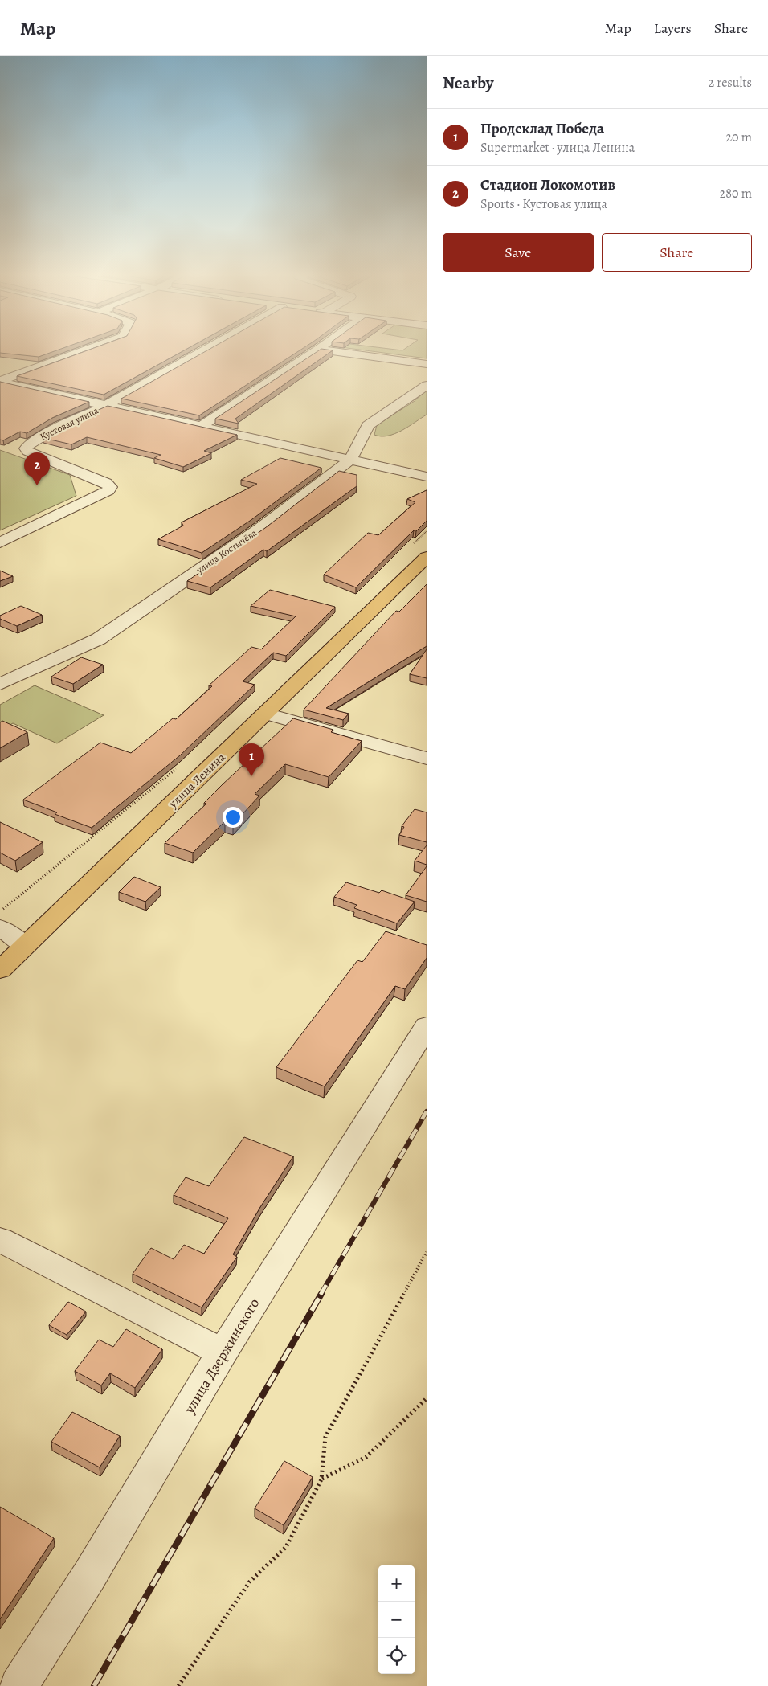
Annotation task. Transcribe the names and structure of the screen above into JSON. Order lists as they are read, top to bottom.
{
  "streets": {
    "main road": ["улица Ленина"],
    "street": ["Кустовая улица", "улица Костычёва", "улица Дзержинского"]
  },
  "page": {
    "header": "Map",
    "nav": ["Map", "Layers", "Share"],
    "heading": ["Nearby", "2 results"],
    "list": [
      {
        "mark": "1",
        "name": "Продсклад Победа",
        "note": "Supermarket · улица Ленина",
        "value": "20 m"
      },
      {
        "mark": "2",
        "name": "Стадион Локомотив",
        "note": "Sports · Кустовая улица",
        "value": "280 m"
      }
    ],
    "buttons": ["Save", "Share"],
    "pins": ["2", "1"],
    "map_buttons": ["+", "−"]
  }
}
